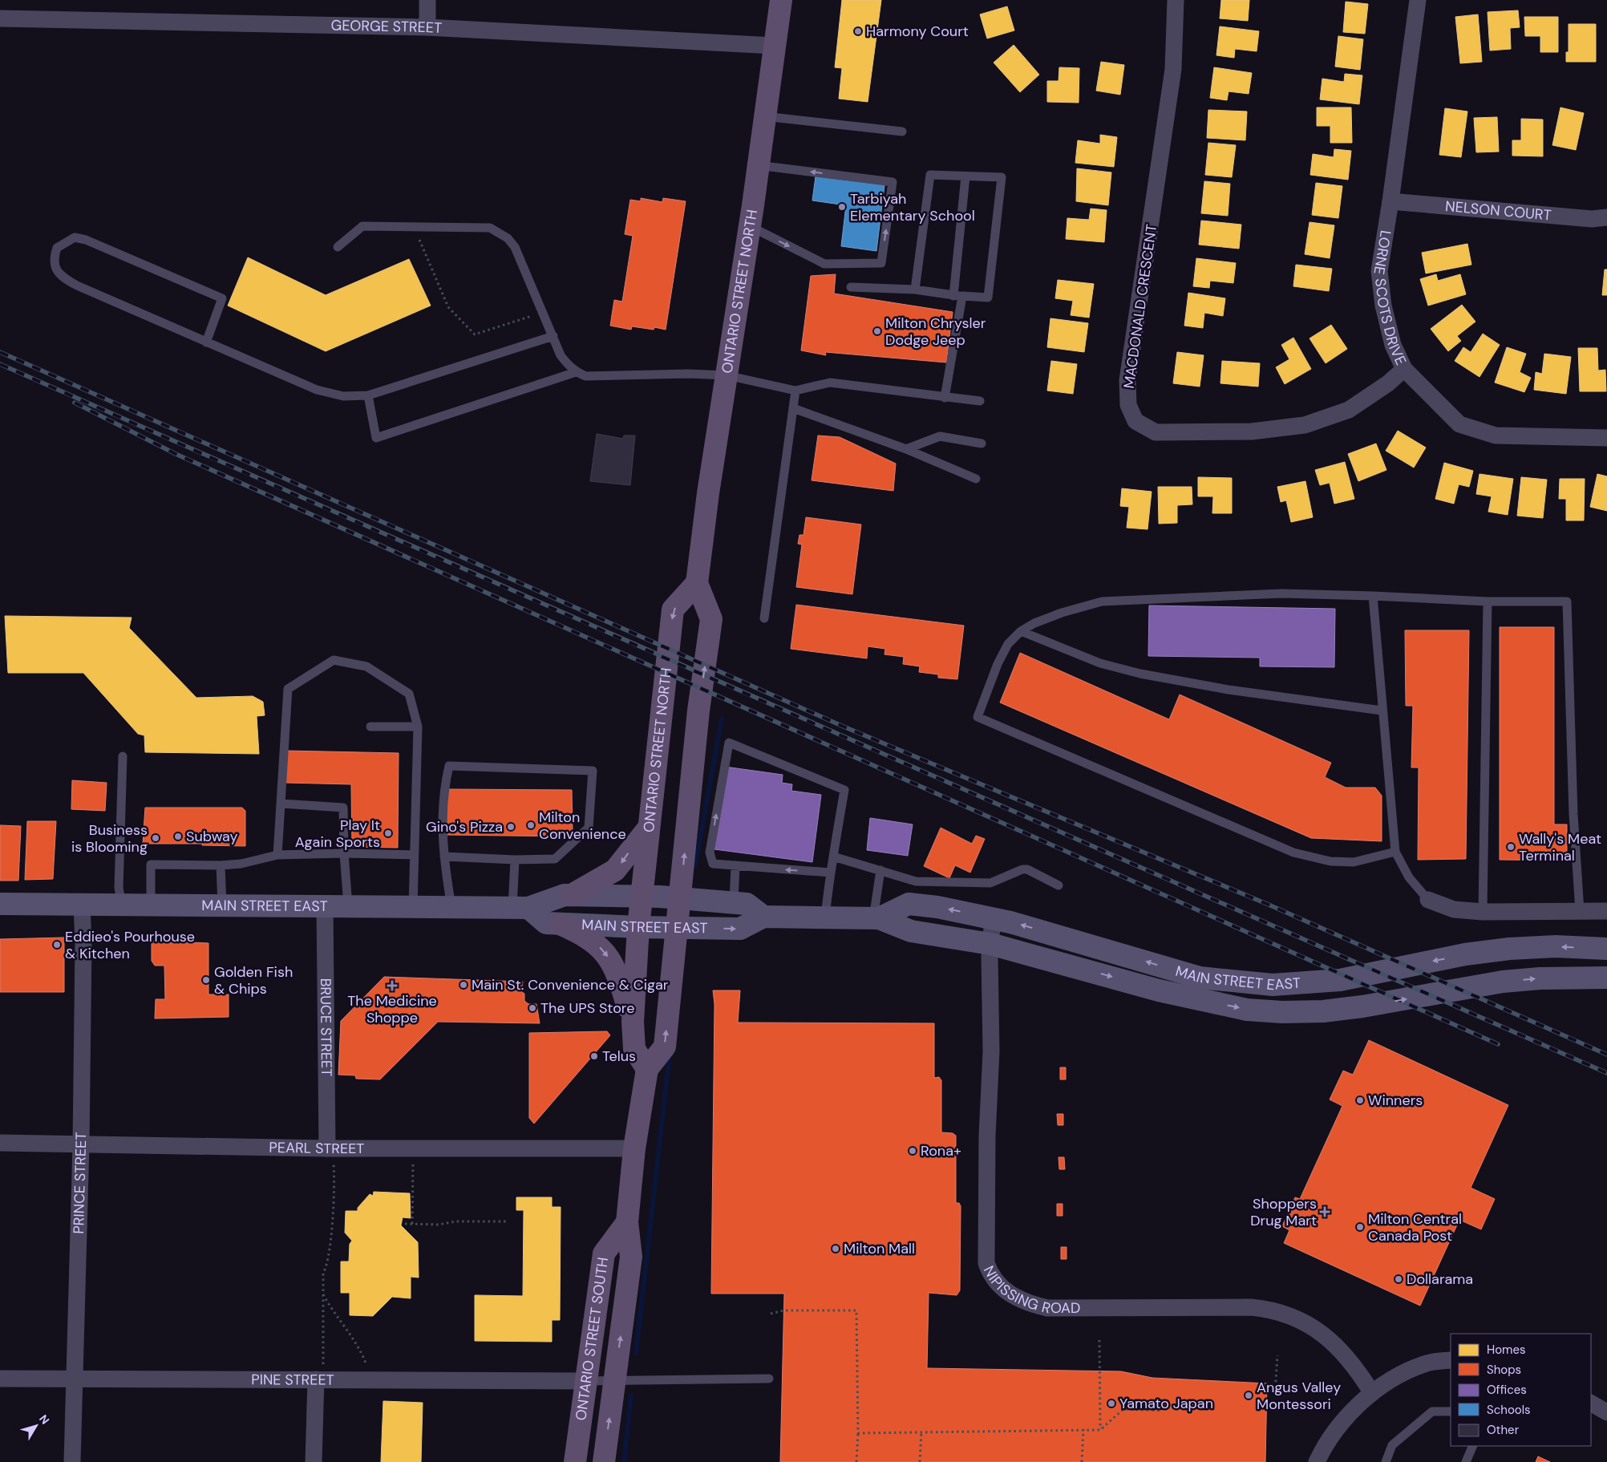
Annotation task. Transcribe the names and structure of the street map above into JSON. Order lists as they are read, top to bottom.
{
  "streets": {
    "main road": ["ONTARIO STREET NORTH", "MAIN STREET EAST", "ONTARIO STREET SOUTH"],
    "street": [
      "GEORGE STREET",
      "NELSON COURT",
      "LORNE SCOTS DRIVE",
      "MACDONALD CRESCENT",
      "BRUCE STREET",
      "PEARL STREET",
      "PRINCE STREET",
      "NIPISSING ROAD",
      "PINE STREET"
    ]
  },
  "crossings": [
    ["GEORGE STREET", "ONTARIO STREET NORTH"],
    ["NELSON COURT", "LORNE SCOTS DRIVE"],
    ["ONTARIO STREET NORTH", "MAIN STREET EAST"],
    ["ONTARIO STREET NORTH", "ONTARIO STREET SOUTH"],
    ["LORNE SCOTS DRIVE", "MACDONALD CRESCENT"],
    ["MAIN STREET EAST", "BRUCE STREET"],
    ["MAIN STREET EAST", "PRINCE STREET"],
    ["MAIN STREET EAST", "NIPISSING ROAD"],
    ["MAIN STREET EAST", "ONTARIO STREET SOUTH"],
    ["BRUCE STREET", "PEARL STREET"],
    ["PEARL STREET", "PRINCE STREET"],
    ["PEARL STREET", "ONTARIO STREET SOUTH"],
    ["PRINCE STREET", "PINE STREET"],
    ["ONTARIO STREET SOUTH", "PINE STREET"]
  ],
  "places": {
    "other": [
      "Harmony Court",
      "Tarbiyah Elementary School",
      "Milton Chrysler Dodge Jeep",
      "Milton Convenience",
      "Gino's Pizza",
      "Play It Again Sports",
      "Subway",
      "Business is Blooming",
      "Wally's Meat Terminal",
      "Eddieo's Pourhouse & Kitchen",
      "Golden Fish & Chips",
      "Main St. Convenience & Cigar",
      "The UPS Store",
      "Telus",
      "Winners",
      "Rona+",
      "Milton Central Canada Post",
      "Milton Mall",
      "Dollarama",
      "Angus Valley Montessori",
      "Yamato Japan"
    ],
    "health": ["The Medicine Shoppe", "Shoppers Drug Mart"]
  },
  "legend": [
    "Homes",
    "Shops",
    "Offices",
    "Schools",
    "Other"
  ],
  "north": "top right"
}
